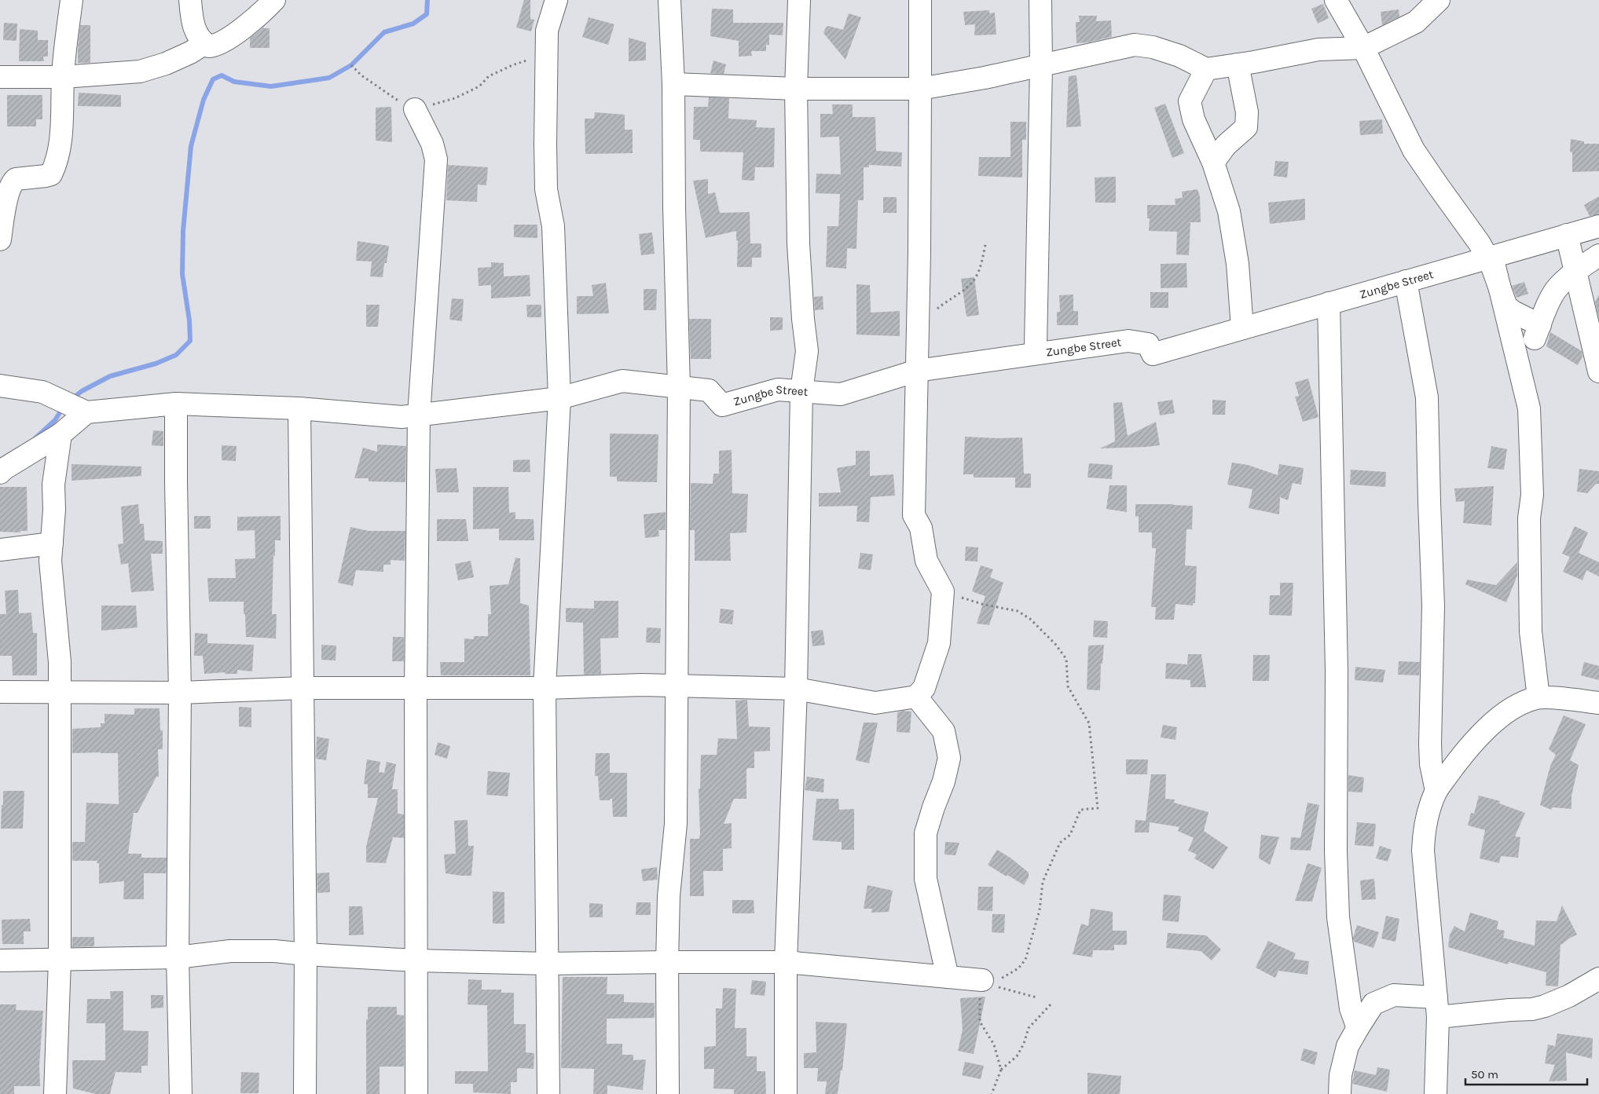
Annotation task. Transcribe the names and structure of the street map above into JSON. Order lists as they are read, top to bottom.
{
  "streets": {
    "street": ["Zungbe Street"]
  },
  "scale_bar": "50 m"
}
